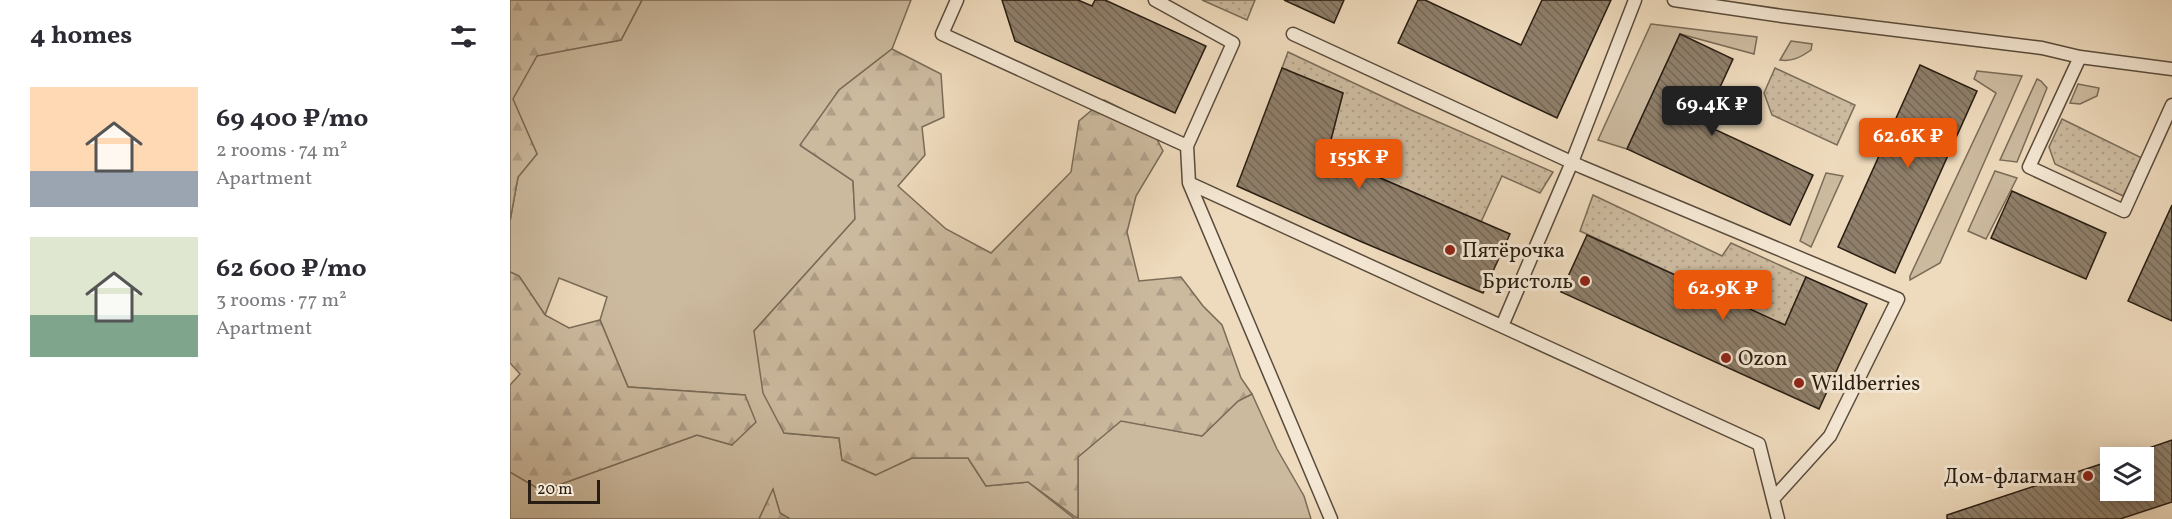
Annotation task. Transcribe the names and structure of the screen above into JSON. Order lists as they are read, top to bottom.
{
  "places": [
    "Пятёрочка",
    "Бристоль",
    "Ozon",
    "Wildberries",
    "Дом-флагман"
  ],
  "scale_bar": "20 m",
  "page": {
    "heading": "4 homes",
    "list": [
      {
        "name": "69 400 ₽/mo",
        "note": "2 rooms · 74 m² · Apartment"
      },
      {
        "name": "62 600 ₽/mo",
        "note": "3 rooms · 77 m² · Apartment"
      }
    ],
    "price": [
      "69.4K ₽",
      "62.6K ₽",
      "155K ₽",
      "62.9K ₽"
    ],
    "scale": "20 m"
  }
}
